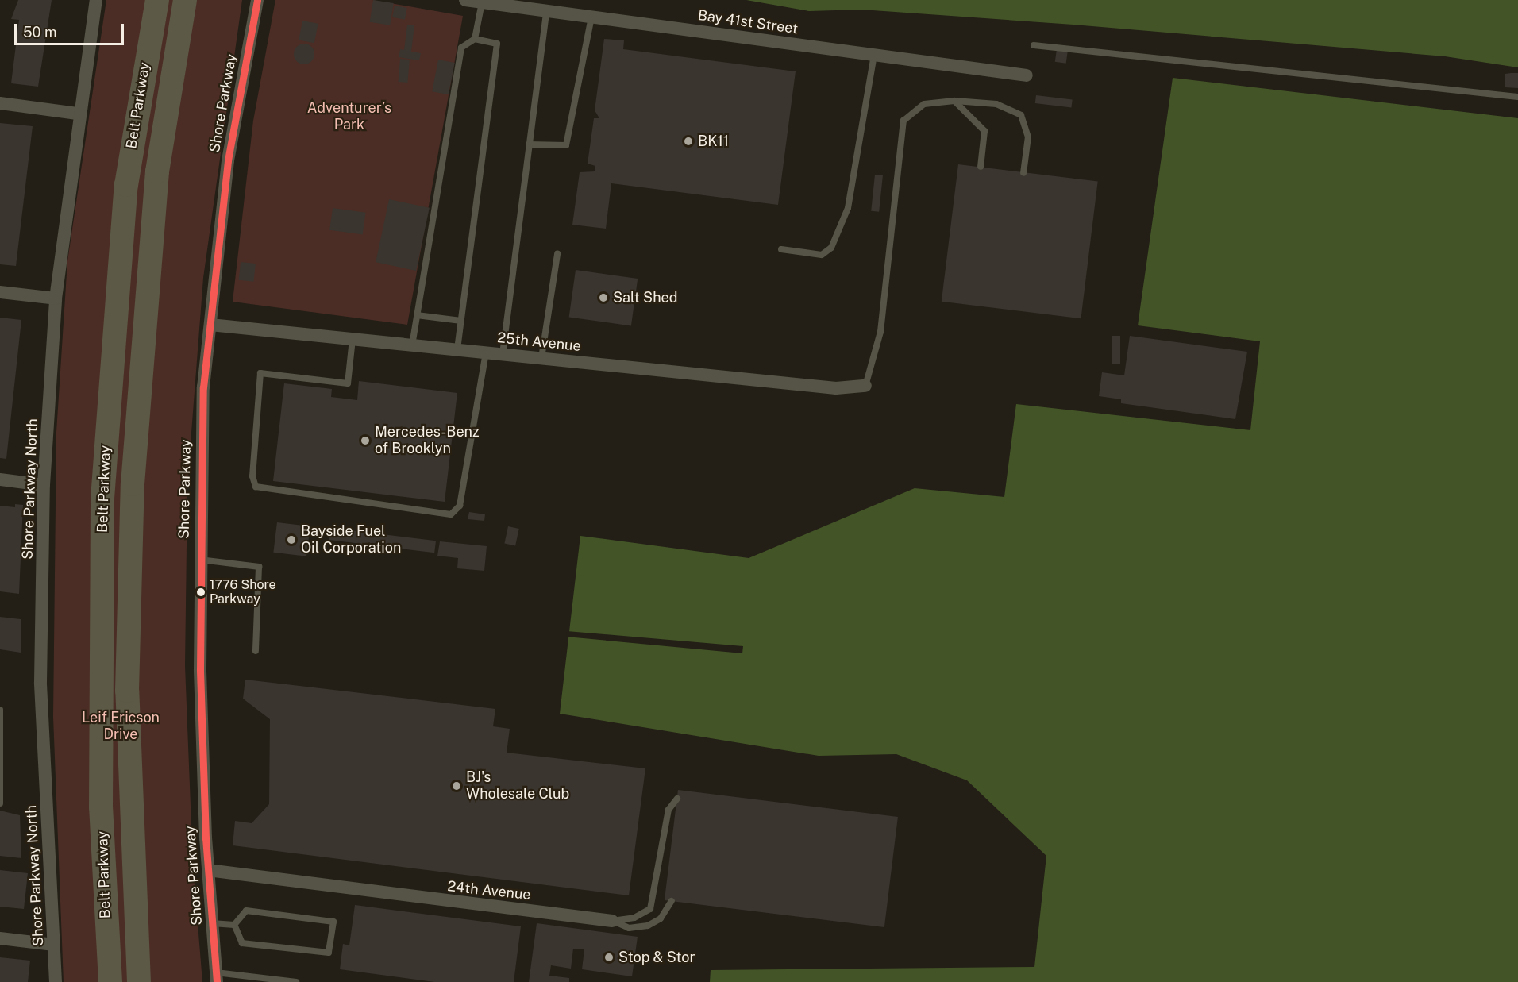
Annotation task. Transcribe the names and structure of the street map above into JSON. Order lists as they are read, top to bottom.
{
  "streets": {
    "highway": ["Belt Parkway"],
    "street": [
      "Bay 41st Street",
      "Shore Parkway",
      "25th Avenue",
      "Shore Parkway North",
      "24th Avenue"
    ]
  },
  "crossings": [
    ["Shore Parkway", "25th Avenue"],
    ["Shore Parkway", "24th Avenue"]
  ],
  "parks": ["Adventurer’s Park", "Leif Ericson Drive"],
  "places": [
    "BK11",
    "Salt Shed",
    "Mercedes-Benz of Brooklyn",
    "Bayside Fuel Oil Corporation",
    "1776 Shore Parkway",
    "BJ's Wholesale Club",
    "Stop & Stor"
  ],
  "scale_bar": "50 m"
}
